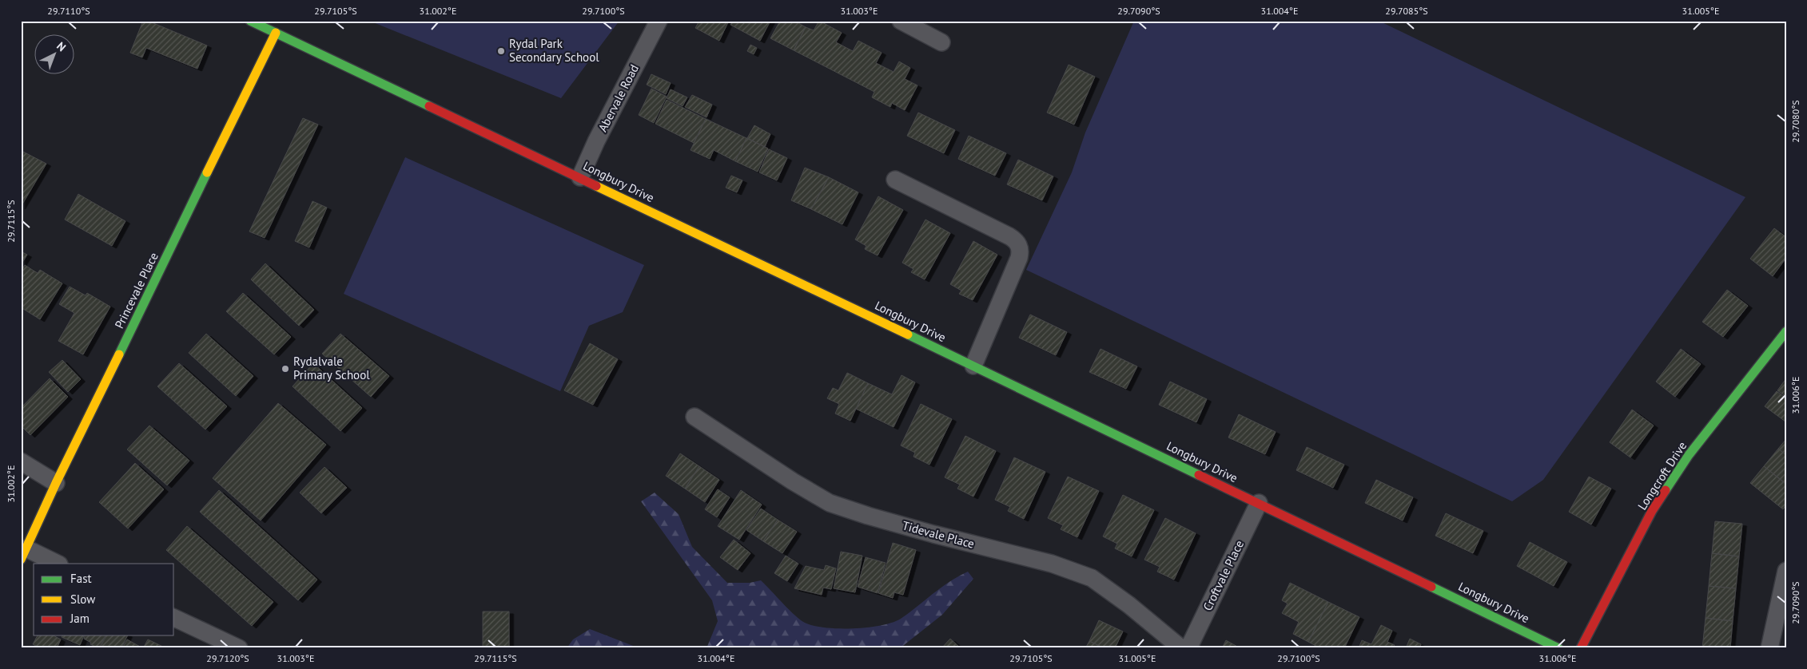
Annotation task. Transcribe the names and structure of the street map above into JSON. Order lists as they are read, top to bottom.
{
  "streets": {
    "street": [
      "Abervale Road",
      "Longbury Drive",
      "Princevale Place",
      "Longcroft Drive",
      "Tidevale Place",
      "Croftvale Place"
    ]
  },
  "crossings": [
    ["Abervale Road", "Longbury Drive"],
    ["Longbury Drive", "Princevale Place"],
    ["Longbury Drive", "Croftvale Place"]
  ],
  "places": ["Rydal Park Secondary School", "Rydalvale Primary School"],
  "legend": ["Fast", "Slow", "Jam"],
  "north": "top right",
  "coordinates": [
    "29.7110°S",
    "29.7105°S",
    "31.002°E",
    "29.7100°S",
    "31.003°E",
    "29.7090°S",
    "31.004°E",
    "29.7085°S",
    "31.005°E",
    "29.7080°S",
    "29.7115°S",
    "31.006°E",
    "29.7120°S"
  ]
}
